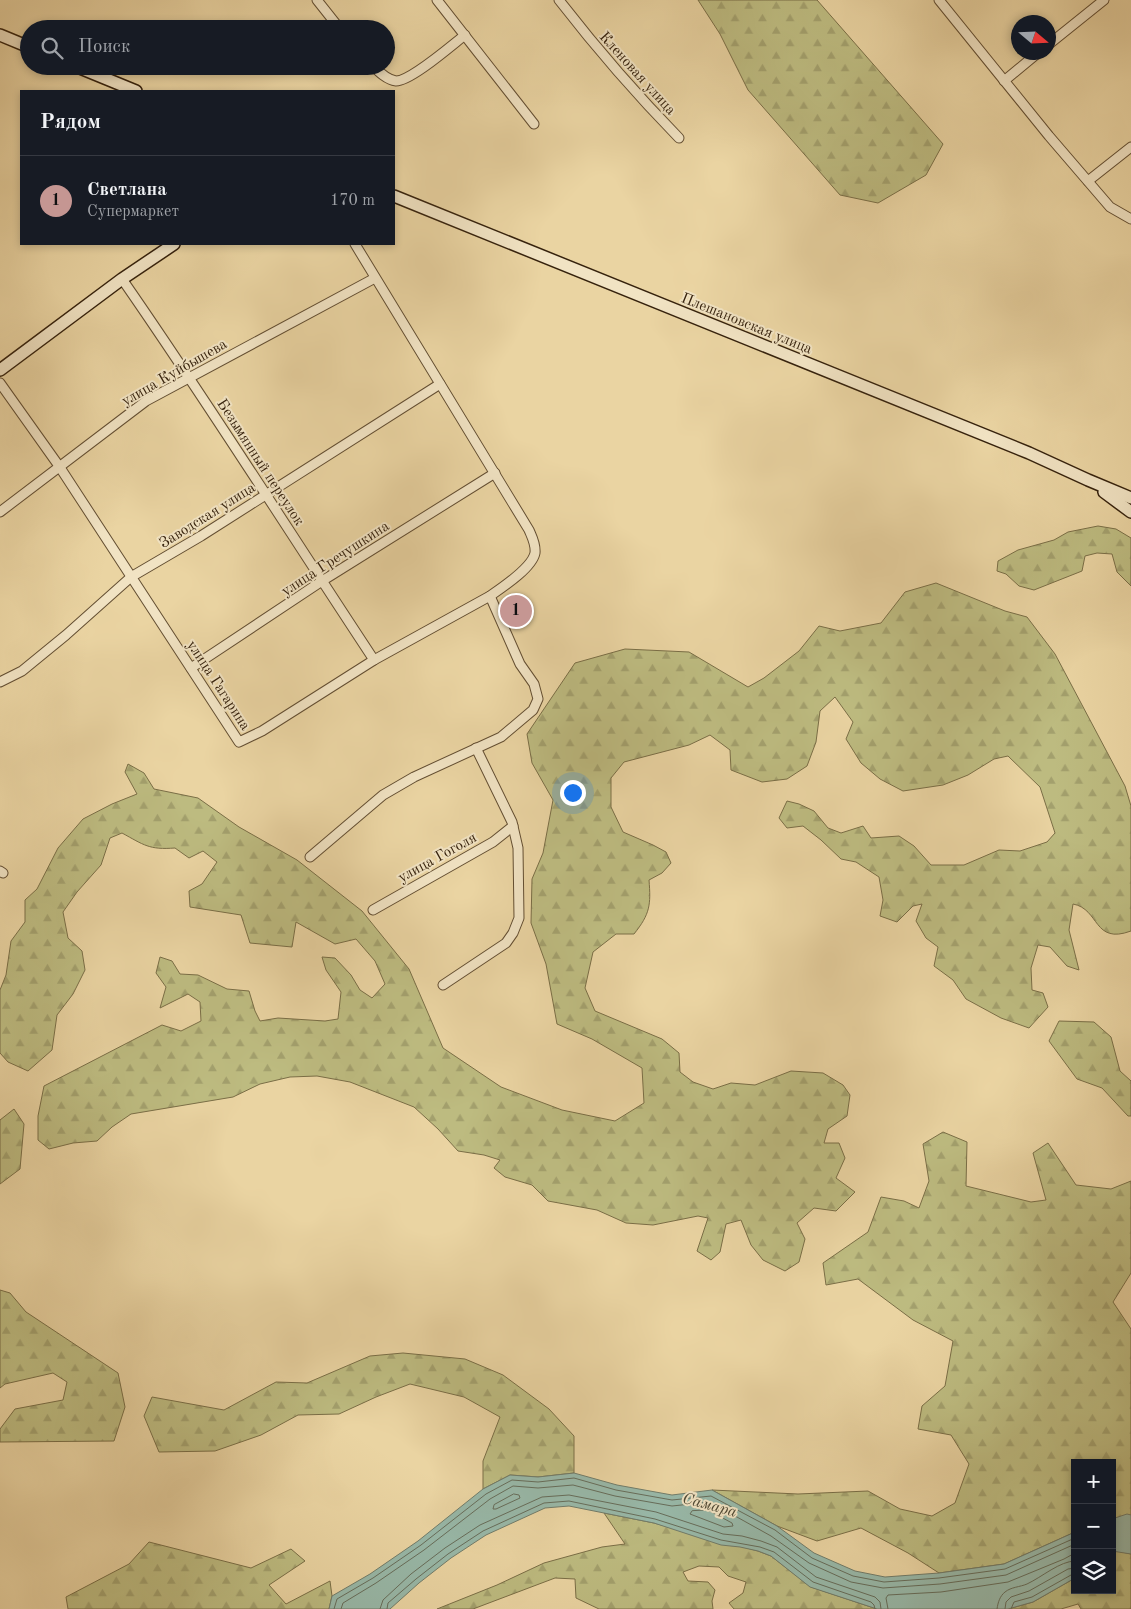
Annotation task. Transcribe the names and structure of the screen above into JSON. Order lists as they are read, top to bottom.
{
  "streets": {
    "main road": ["Плешановская улица"],
    "street": [
      "Кленовая улица",
      "улица Куйбышева",
      "Безымянный переулок",
      "Заводская улица",
      "улица Гречушкина",
      "улица Гагарина",
      "улица Гоголя"
    ]
  },
  "crossings": [
    ["улица Куйбышева", "Безымянный переулок"],
    ["улица Куйбышева", "улица Гагарина"],
    ["Безымянный переулок", "Заводская улица"],
    ["Безымянный переулок", "улица Гречушкина"],
    ["Безымянный переулок", "улица Гагарина"],
    ["Заводская улица", "улица Гагарина"],
    ["улица Гречушкина", "улица Гагарина"]
  ],
  "water": ["Самара"],
  "north": "right",
  "page": {
    "search": "Поиск",
    "heading": "Рядом",
    "list": [
      {
        "mark": "1",
        "name": "Светлана",
        "note": "Супермаркет",
        "value": "170 m"
      }
    ],
    "pins": "1",
    "map_buttons": ["+", "−"]
  }
}
